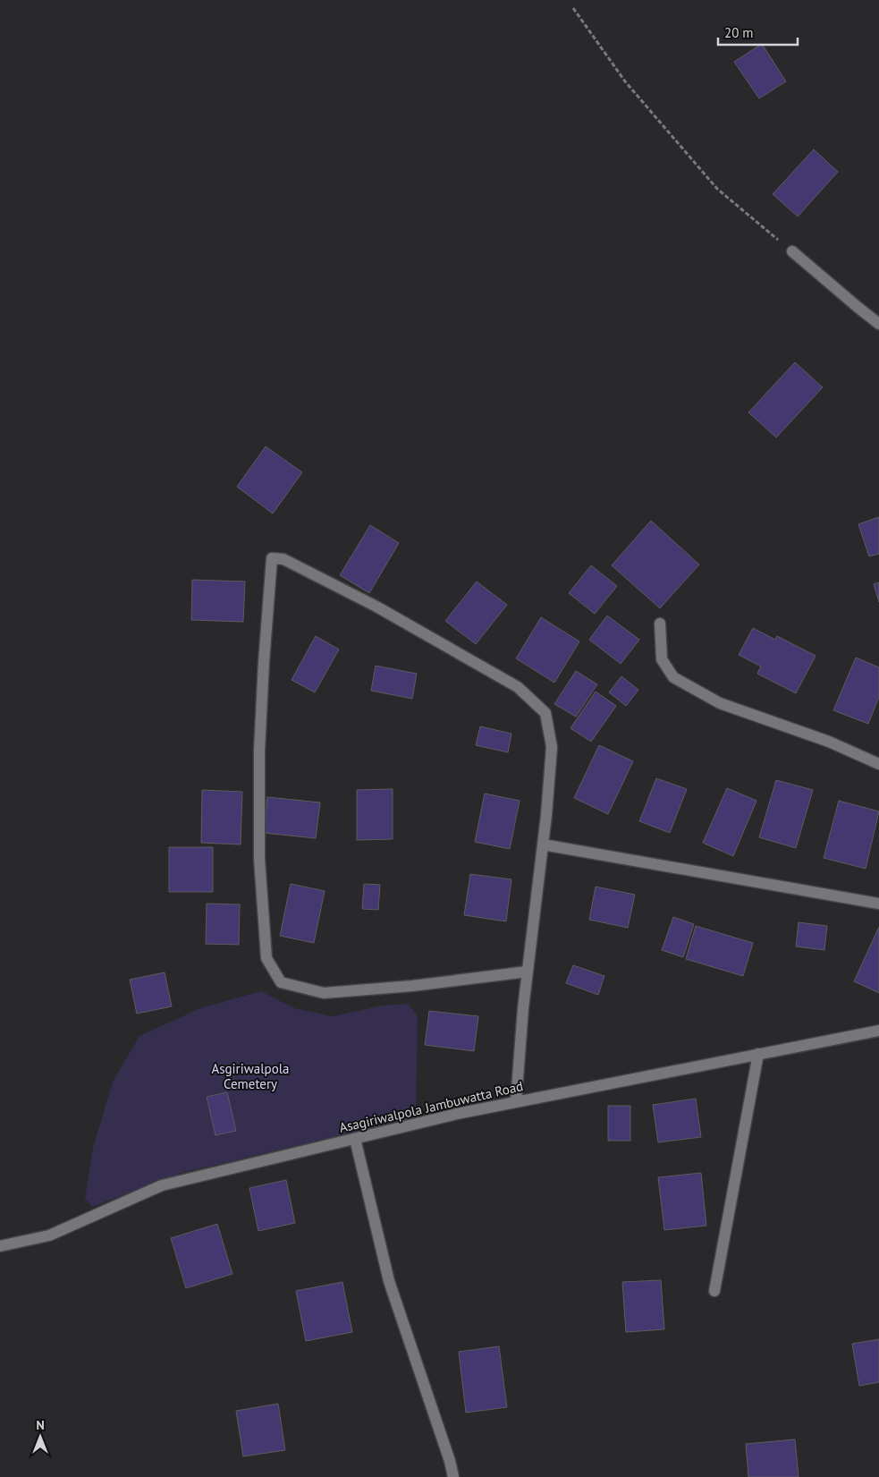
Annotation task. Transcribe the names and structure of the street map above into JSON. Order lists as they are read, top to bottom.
{
  "streets": {
    "street": ["Asagiriwalpola Jambuwatta Road"]
  },
  "parks": ["Asgiriwalpola Cemetery"],
  "scale_bar": "20 m",
  "north": "top"
}
